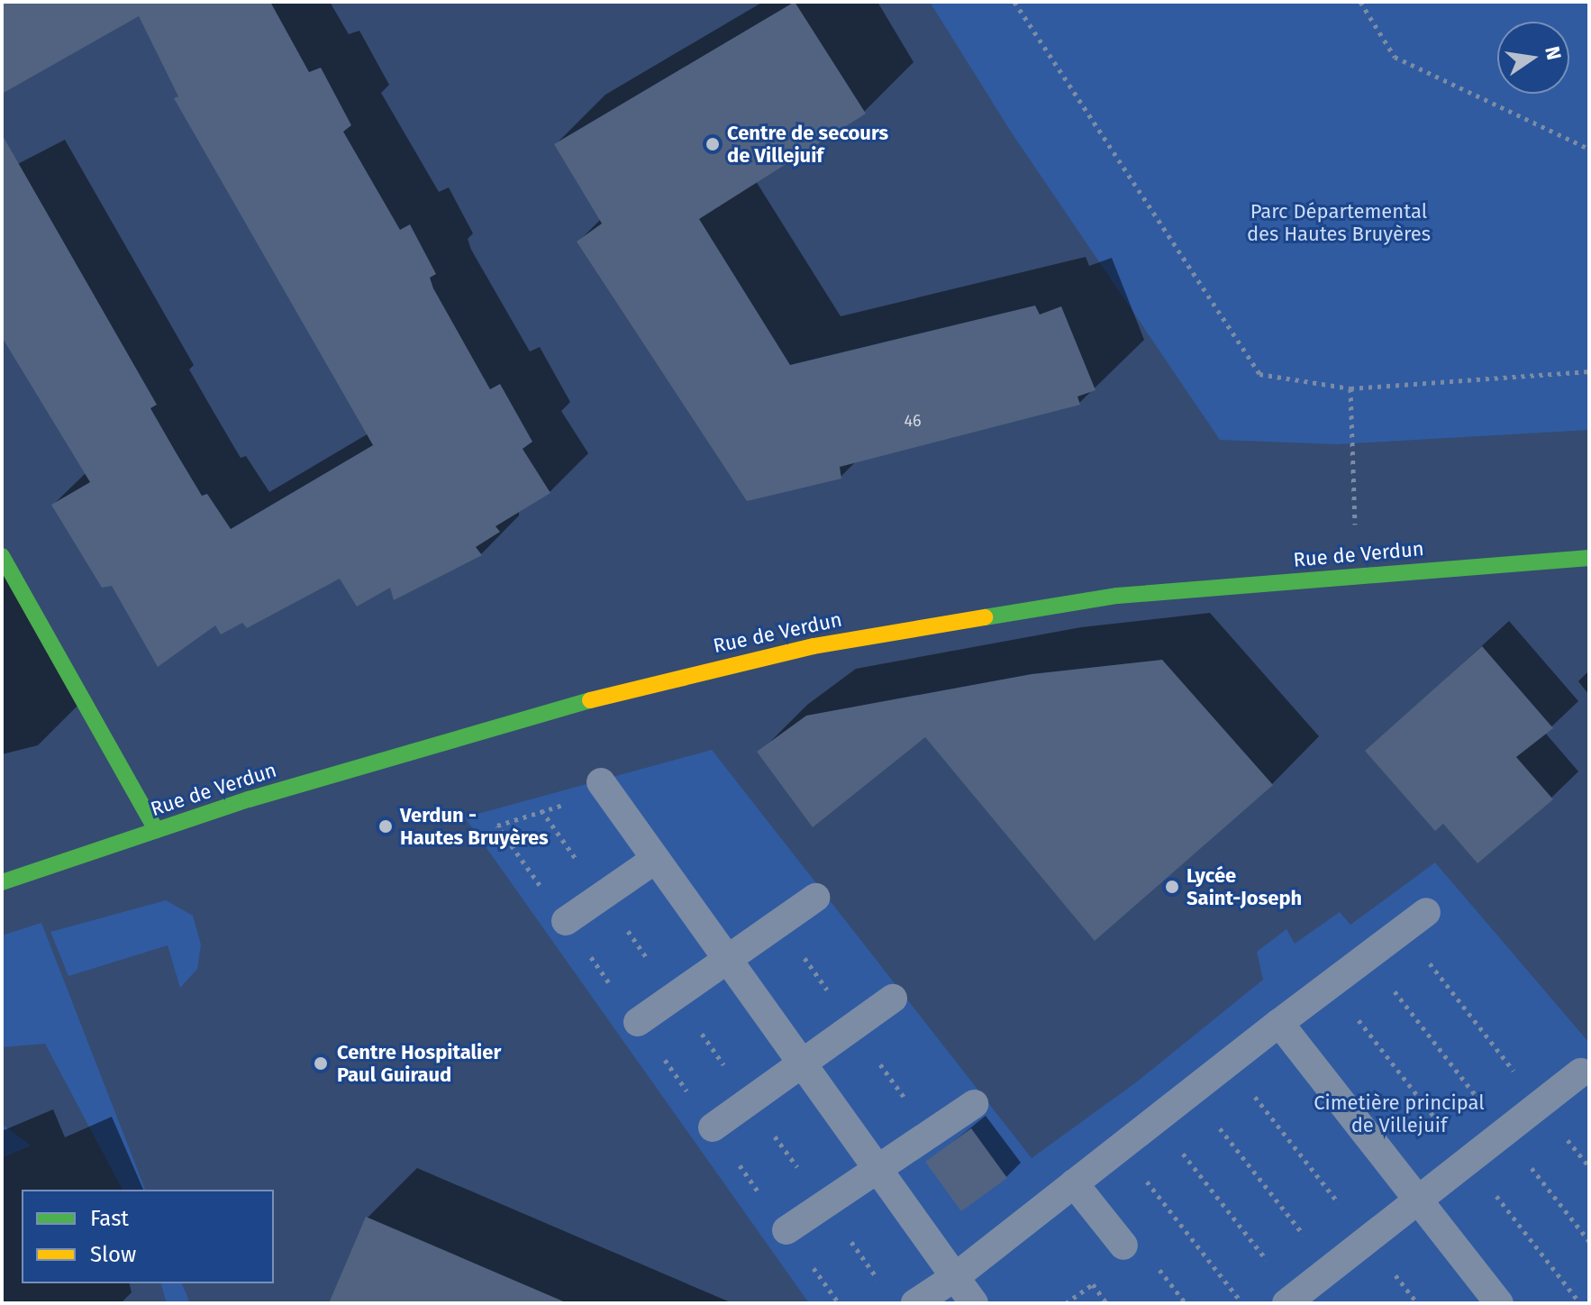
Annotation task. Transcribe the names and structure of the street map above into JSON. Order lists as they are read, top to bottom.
{
  "streets": {
    "street": ["Rue de Verdun"]
  },
  "parks": ["Parc Départemental des Hautes Bruyères", "Cimetière principal de Villejuif"],
  "places": [
    "Centre de secours de Villejuif",
    "Verdun - Hautes Bruyères",
    "Lycée Saint-Joseph",
    "Centre Hospitalier Paul Guiraud"
  ],
  "house_numbers": ["46"],
  "legend": ["Fast", "Slow"],
  "north": "right"
}
